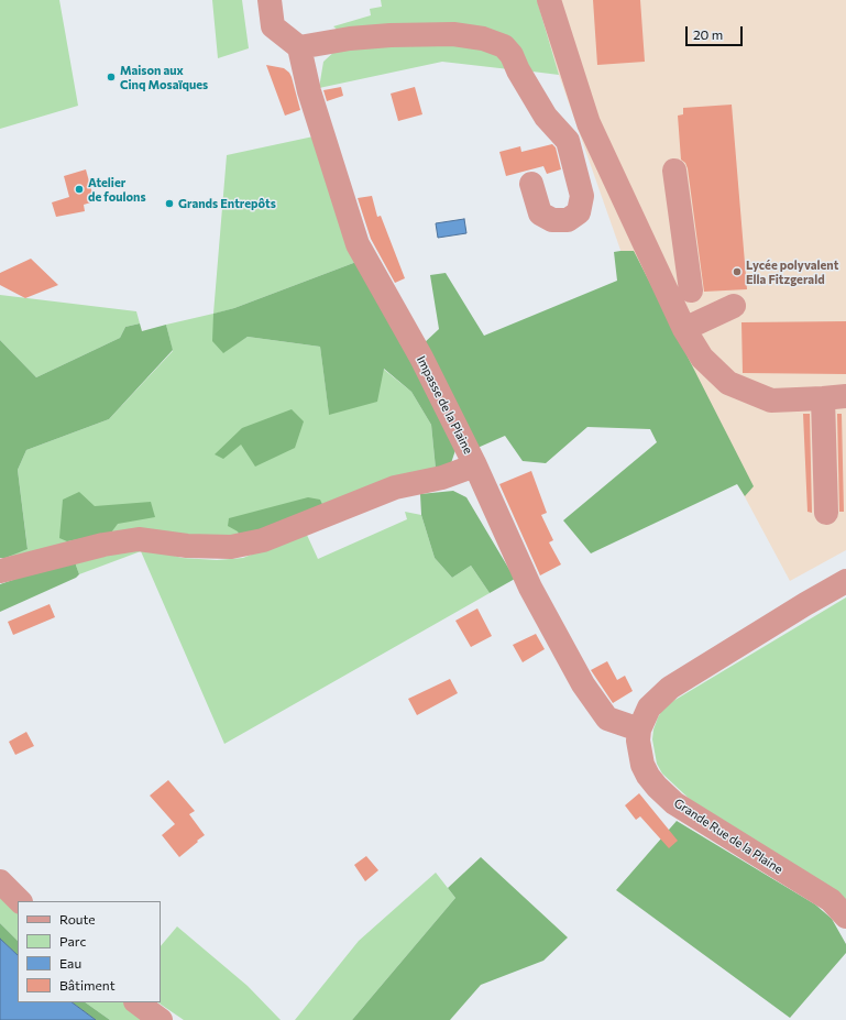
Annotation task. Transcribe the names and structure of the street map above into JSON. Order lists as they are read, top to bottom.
{
  "streets": {
    "street": ["Impasse de la Plaine", "Grande Rue de la Plaine"]
  },
  "crossings": [
    ["Impasse de la Plaine", "Grande Rue de la Plaine"]
  ],
  "places": [
    "Maison aux Cinq Mosaïques",
    "Atelier de foulons",
    "Grands Entrepôts",
    "Lycée polyvalent Ella Fitzgerald"
  ],
  "legend": [
    "Route",
    "Parc",
    "Eau",
    "Bâtiment"
  ],
  "scale_bar": "20 m"
}
